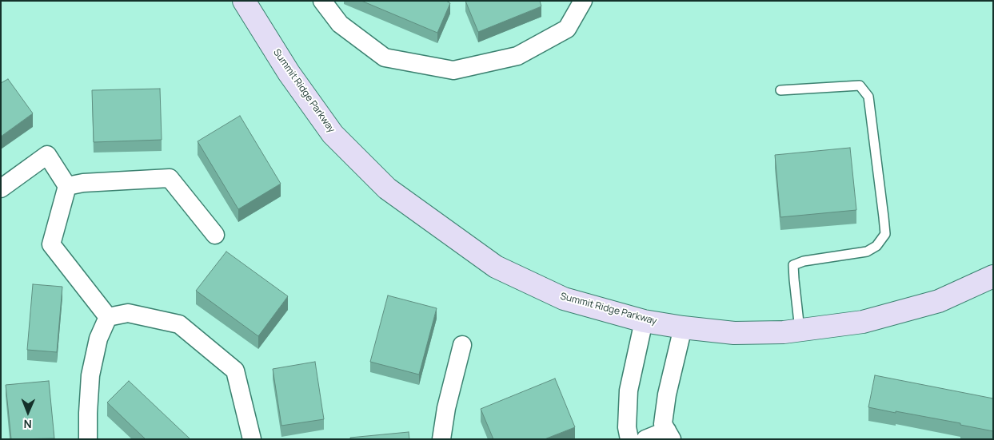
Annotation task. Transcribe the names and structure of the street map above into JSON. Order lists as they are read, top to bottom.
{
  "streets": {
    "street": ["Summit Ridge Parkway"]
  },
  "north": "bottom"
}
